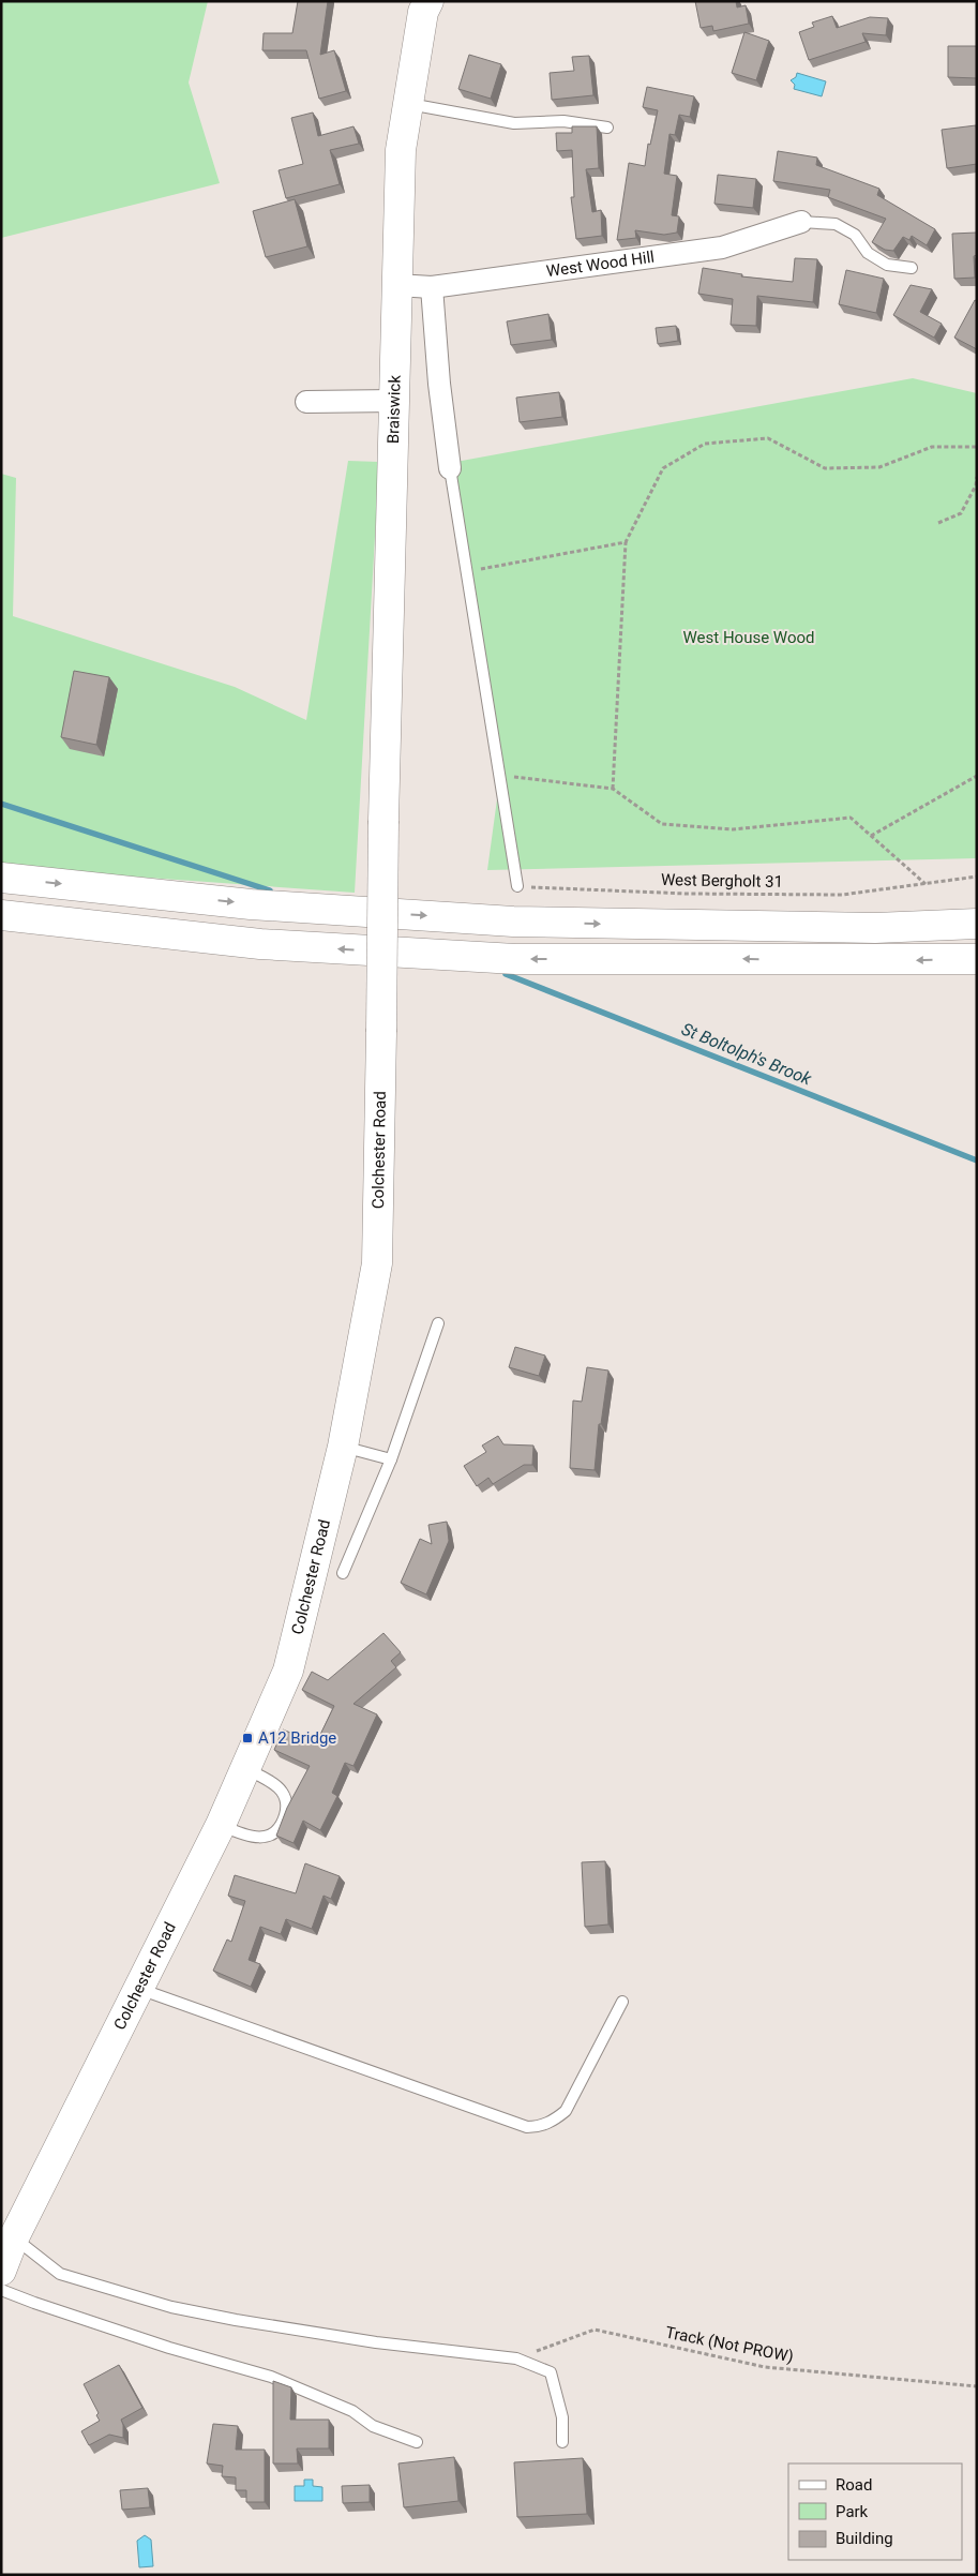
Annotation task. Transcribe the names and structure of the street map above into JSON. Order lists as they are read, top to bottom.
{
  "streets": {
    "main road": ["Braiswick", "Colchester Road"],
    "street": ["West Wood Hill"],
    "path": ["West Bergholt 31", "Track (Not PROW)"]
  },
  "crossings": [
    ["West Wood Hill", "Braiswick"],
    ["Braiswick", "Colchester Road"]
  ],
  "water": ["St Boltolph's Brook"],
  "parks": ["West House Wood"],
  "places": {
    "transit": ["A12 Bridge"]
  },
  "legend": ["Road", "Park", "Building"]
}
